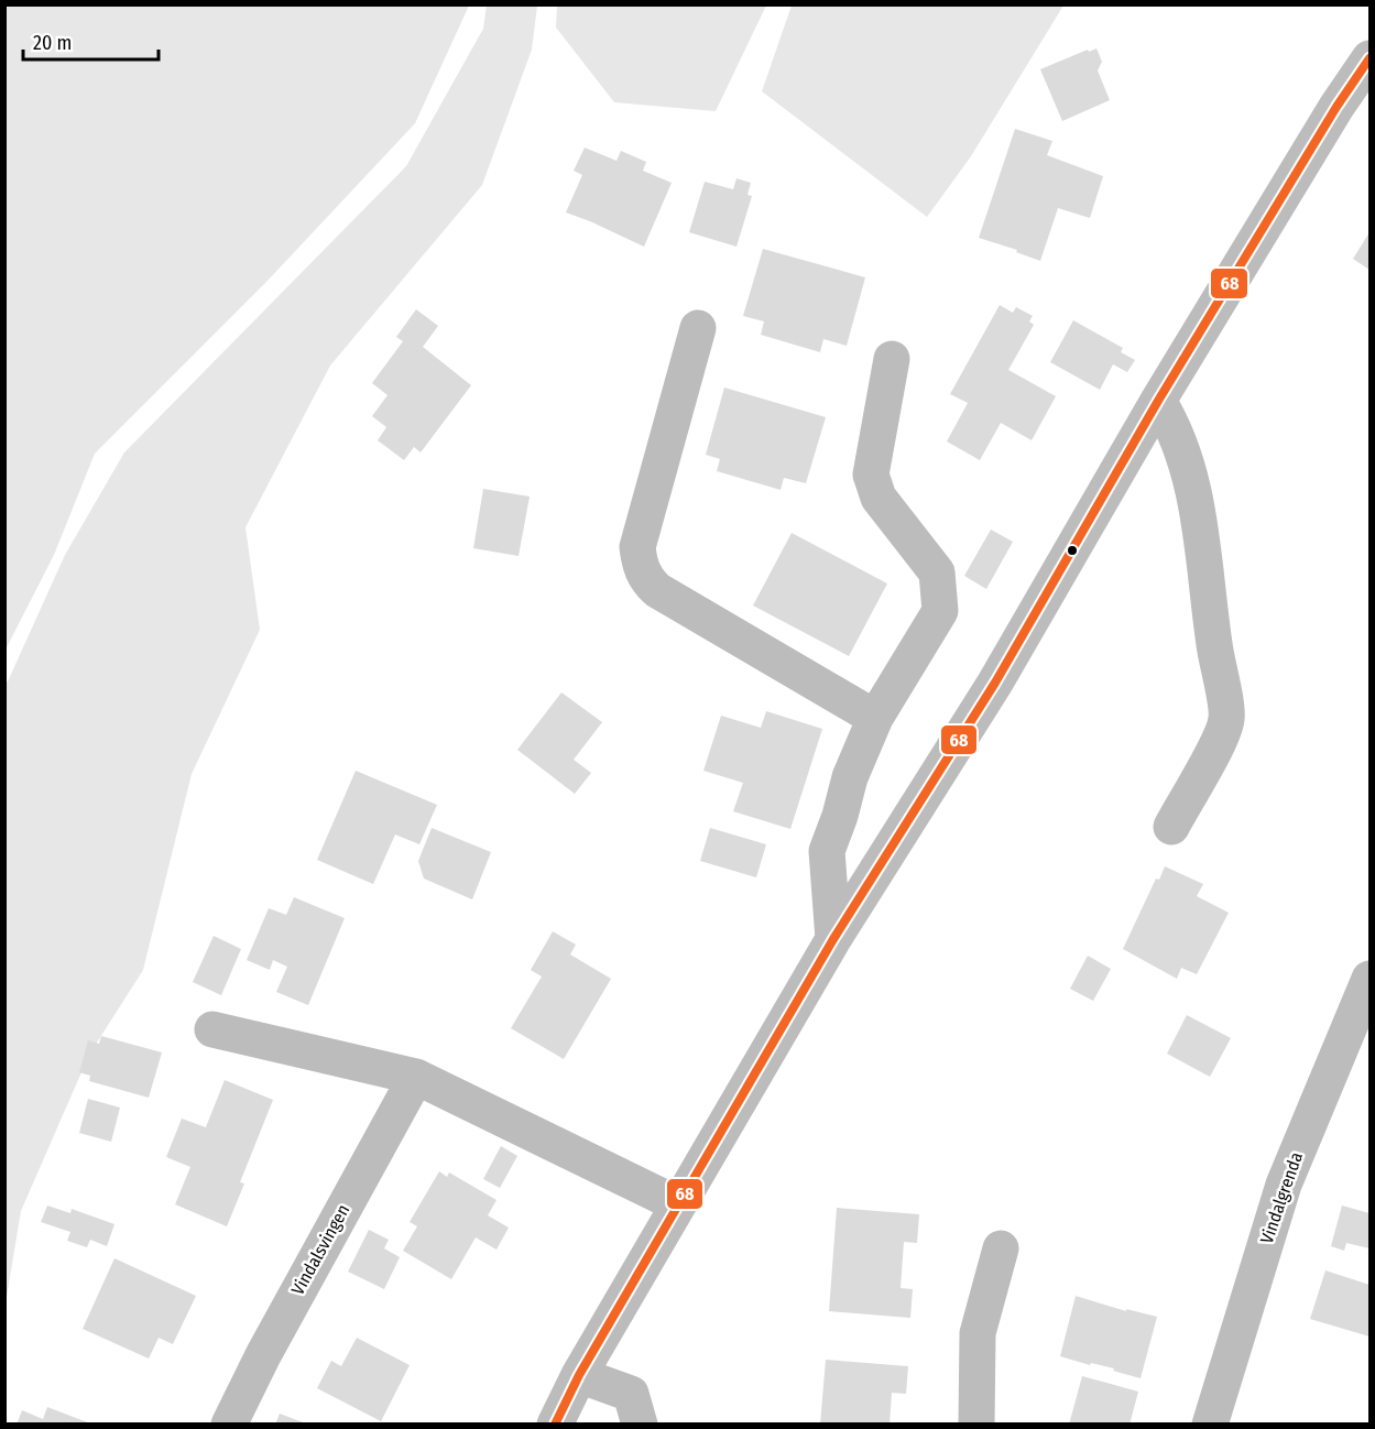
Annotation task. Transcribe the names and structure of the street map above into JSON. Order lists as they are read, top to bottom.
{
  "streets": {
    "street": ["Vindalgrenda", "Vindalsvingen"]
  },
  "lines": ["transit line 68"],
  "scale_bar": "20 m"
}
